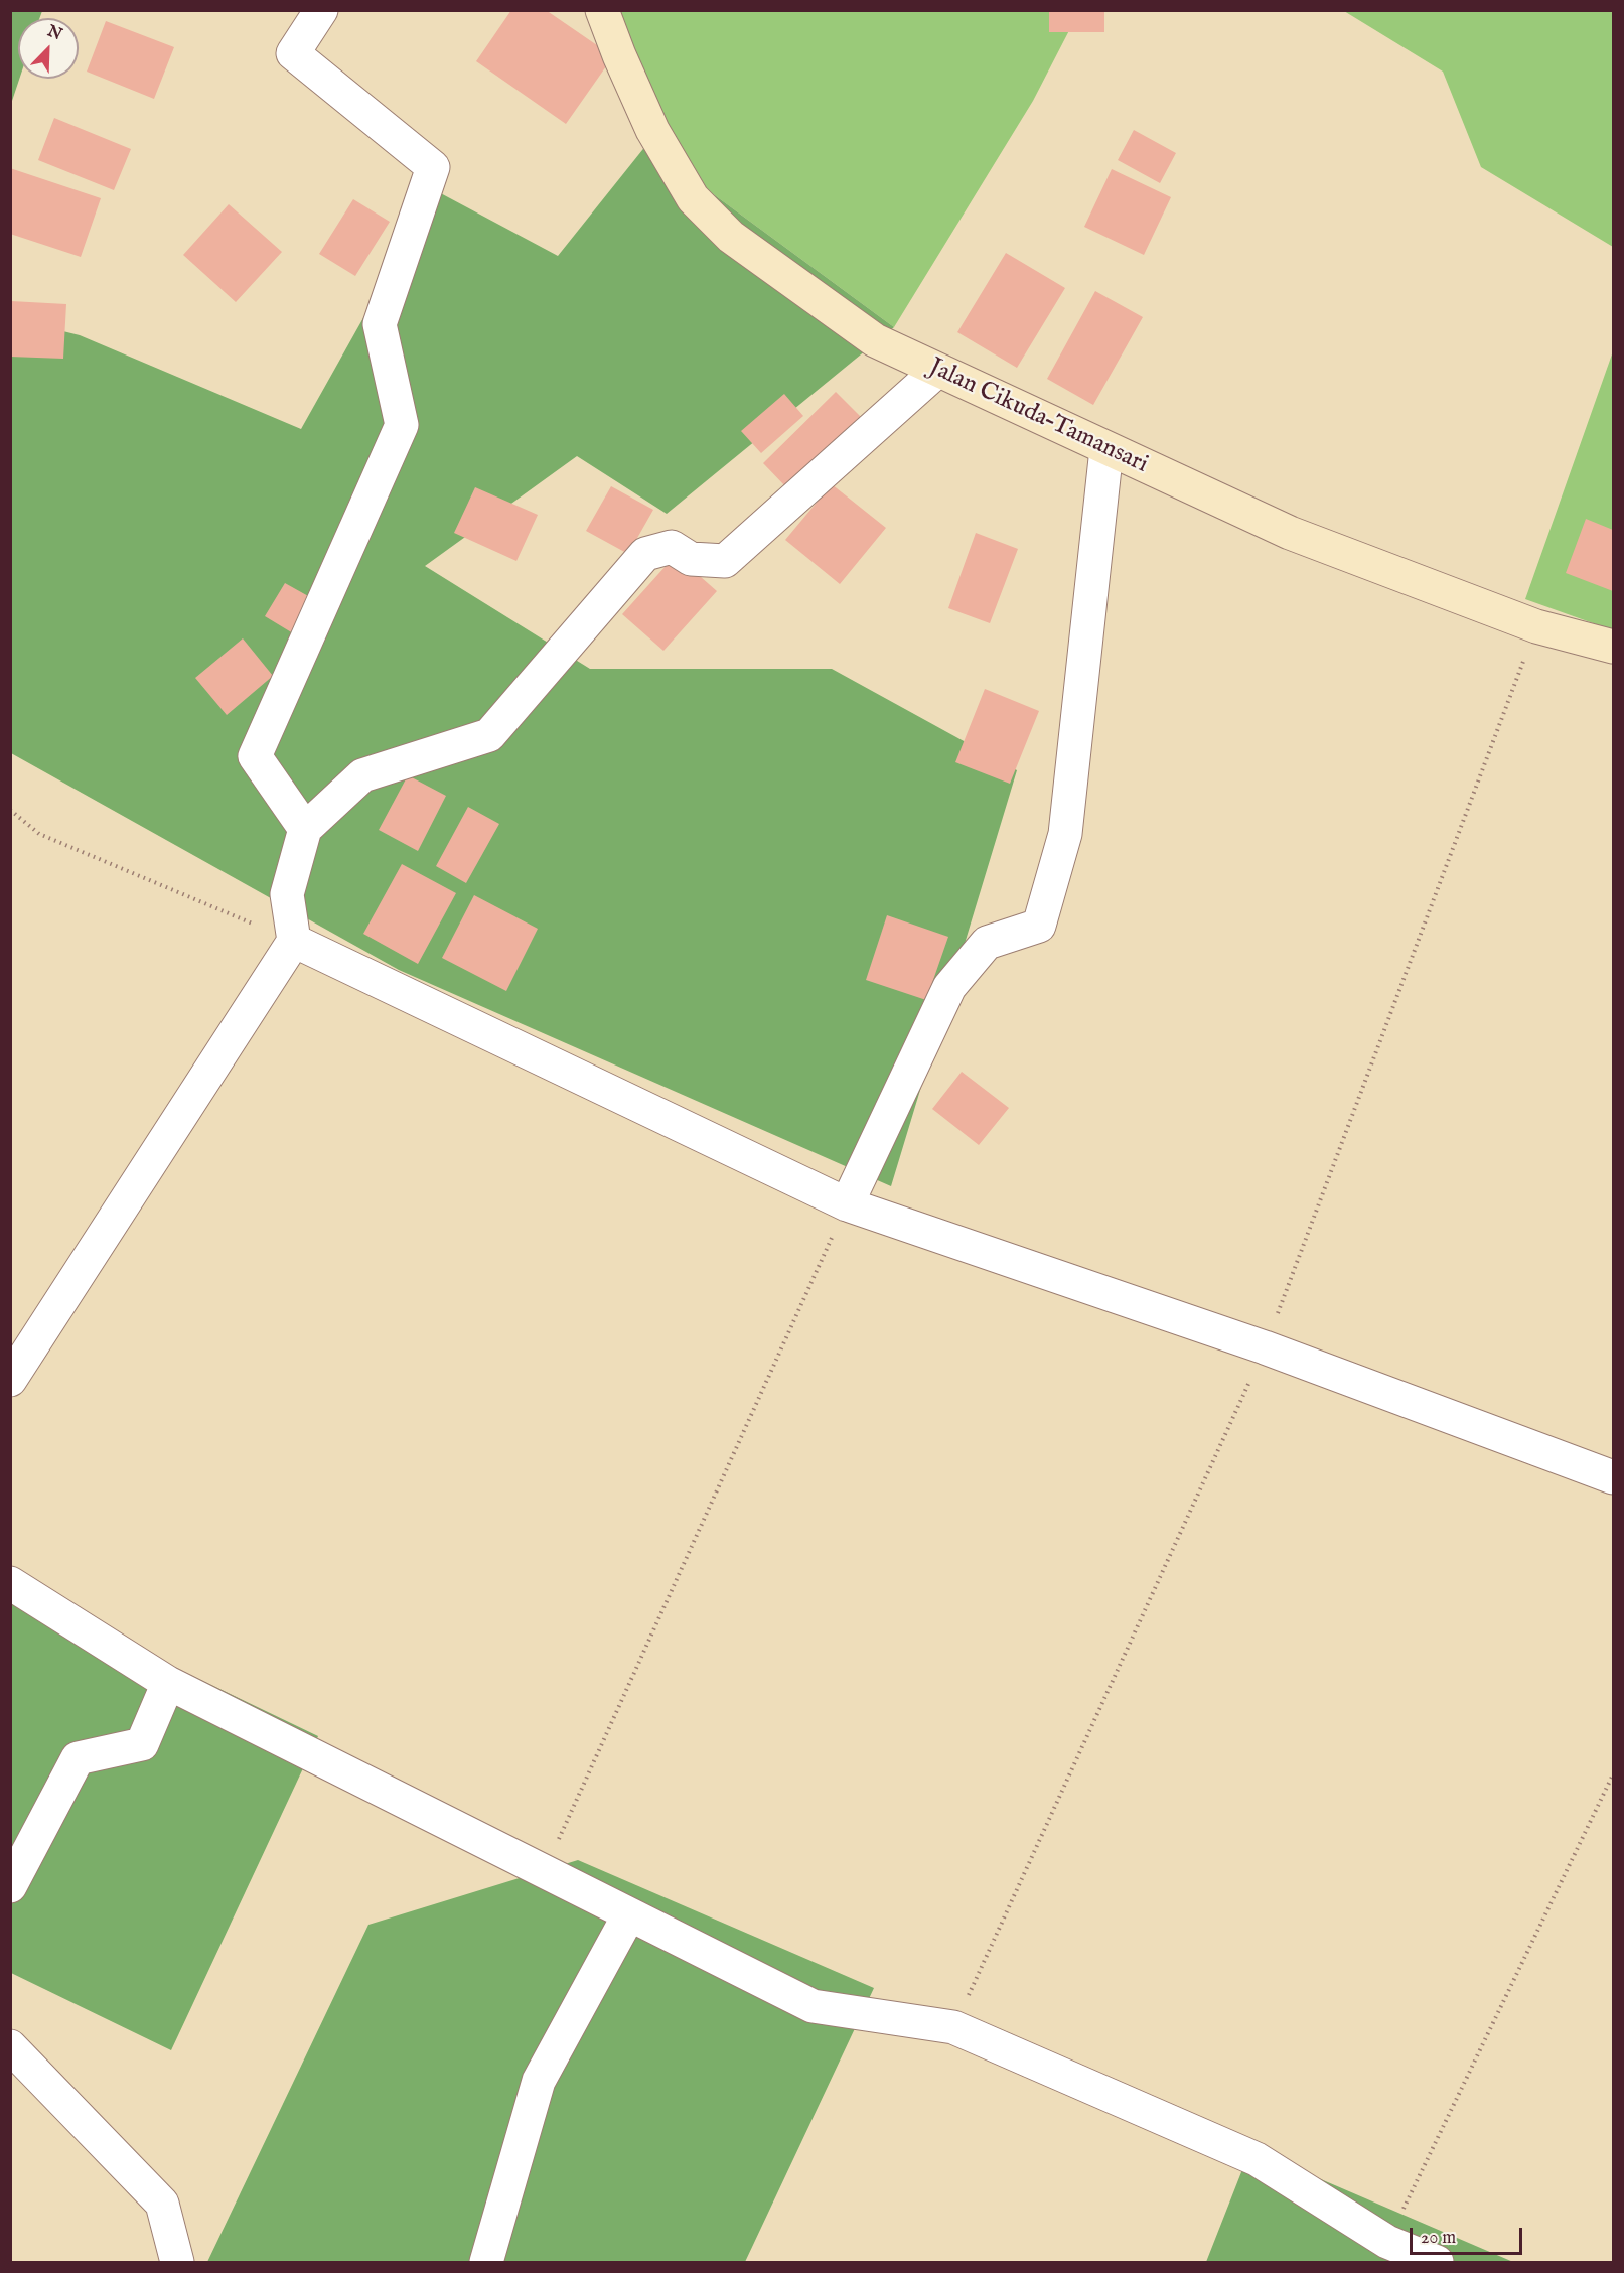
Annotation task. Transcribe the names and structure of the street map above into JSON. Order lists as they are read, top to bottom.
{
  "streets": {
    "street": ["Jalan Cikuda–Tamansari"]
  },
  "scale_bar": "20 m",
  "north": "top right"
}
